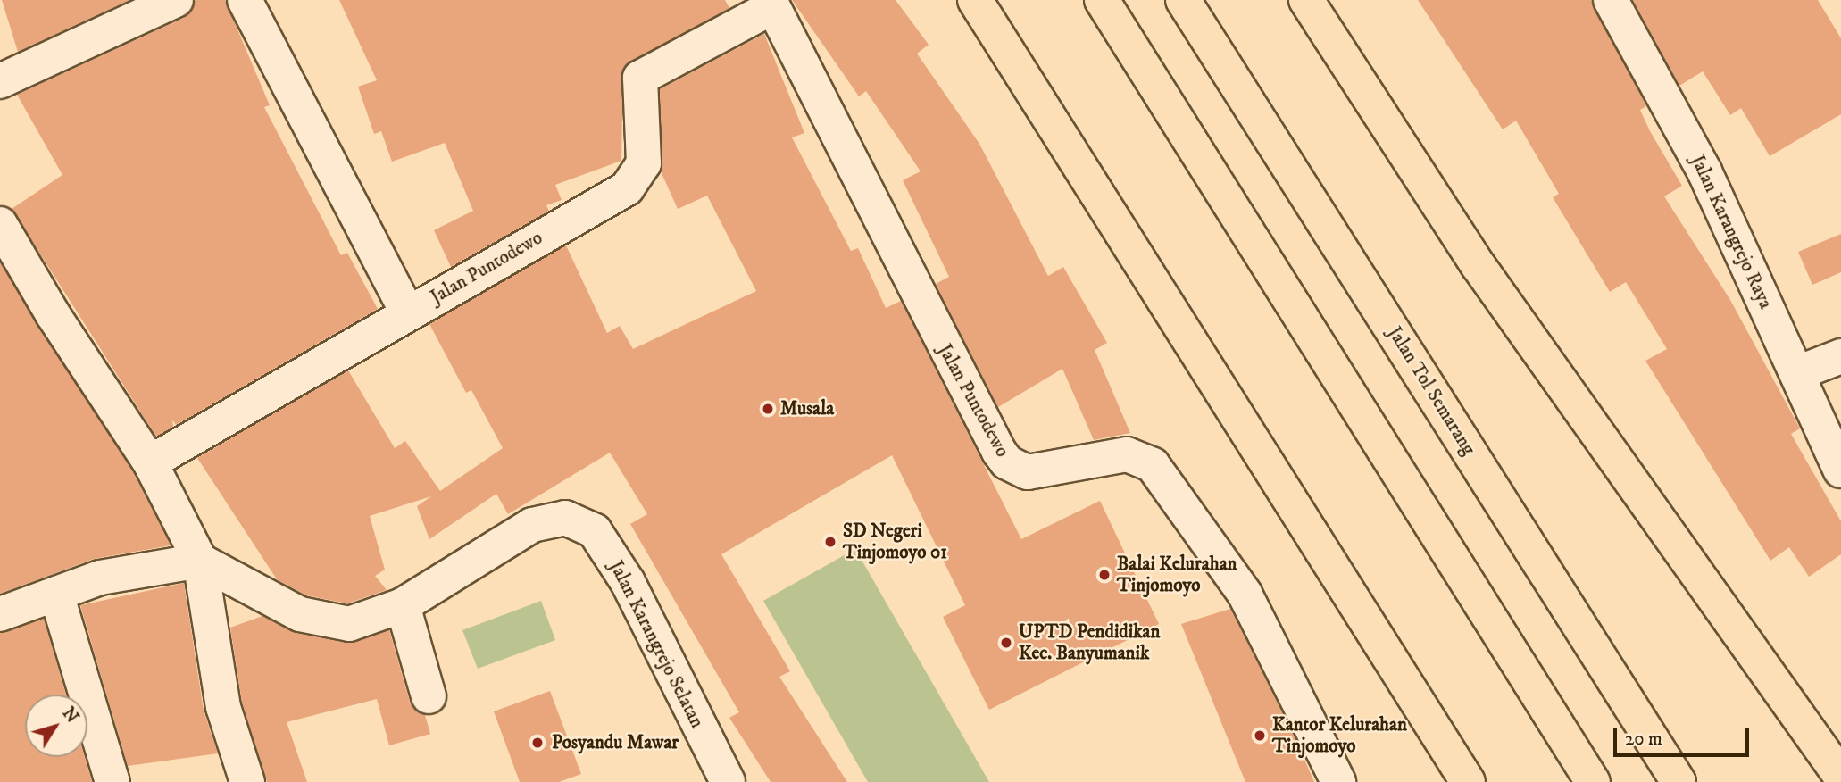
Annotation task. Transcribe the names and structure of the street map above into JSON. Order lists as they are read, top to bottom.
{
  "streets": {
    "highway": ["Jalan Tol Semarang"],
    "street": ["Jalan Karangrejo Raya", "Jalan Puntodewo", "Jalan Karangrejo Selatan"]
  },
  "places": [
    "Musala",
    "SD Negeri Tinjomoyo 01",
    "Balai Kelurahan Tinjomoyo",
    "UPTD Pendidikan Kec. Banyumanik",
    "Kantor Kelurahan Tinjomoyo",
    "Posyandu Mawar"
  ],
  "scale_bar": "20 m",
  "north": "top right"
}
